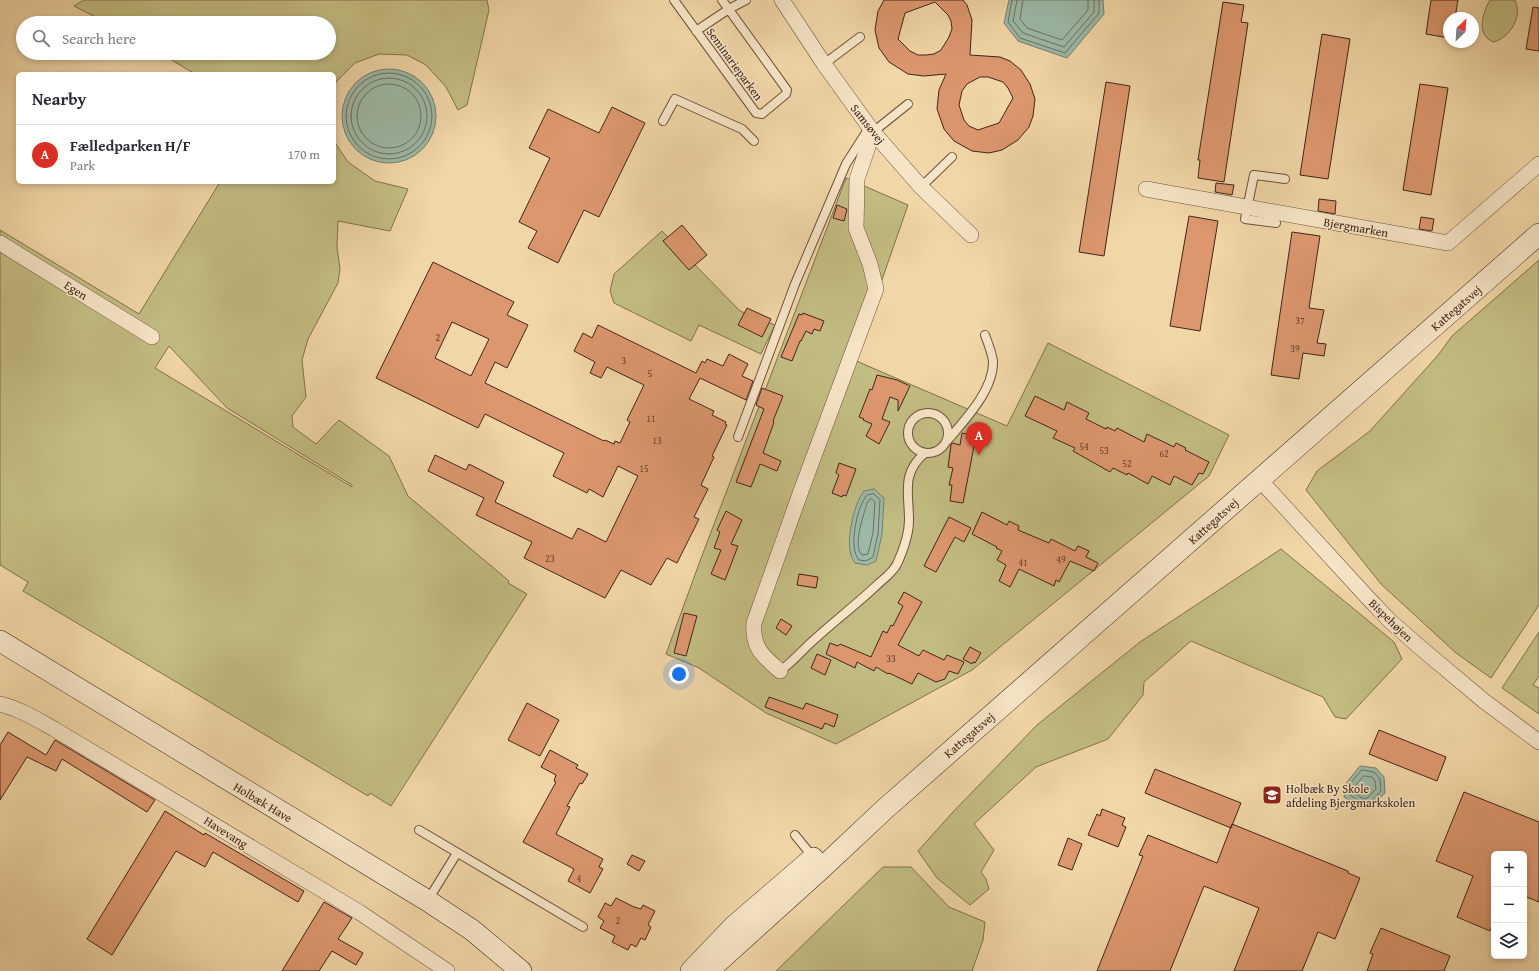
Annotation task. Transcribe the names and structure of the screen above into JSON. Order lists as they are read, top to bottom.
{
  "streets": {
    "street": [
      "Samsøvej",
      "Bjergmarken",
      "Egen",
      "Kattegatsvej",
      "Bispehøjen",
      "Holbæk Have",
      "Havevang"
    ],
    "lane": ["Seminarieparken"]
  },
  "crossings": [
    ["Kattegatsvej", "Bispehøjen"]
  ],
  "places": {
    "school or university": ["Holbæk By Skole afdeling Bjergmarkskolen"]
  },
  "house_numbers": [
    "37",
    "2",
    "39",
    "3",
    "5",
    "11",
    "13",
    "54",
    "53",
    "62",
    "52",
    "15",
    "23",
    "49",
    "41",
    "33",
    "4",
    "2"
  ],
  "north": "top right",
  "page": {
    "search": "Search here",
    "heading": "Nearby",
    "list": [
      {
        "mark": "A",
        "name": "Fælledparken H/F",
        "note": "Park",
        "value": "170 m"
      }
    ],
    "pins": "A",
    "map_buttons": ["+", "−"]
  }
}
